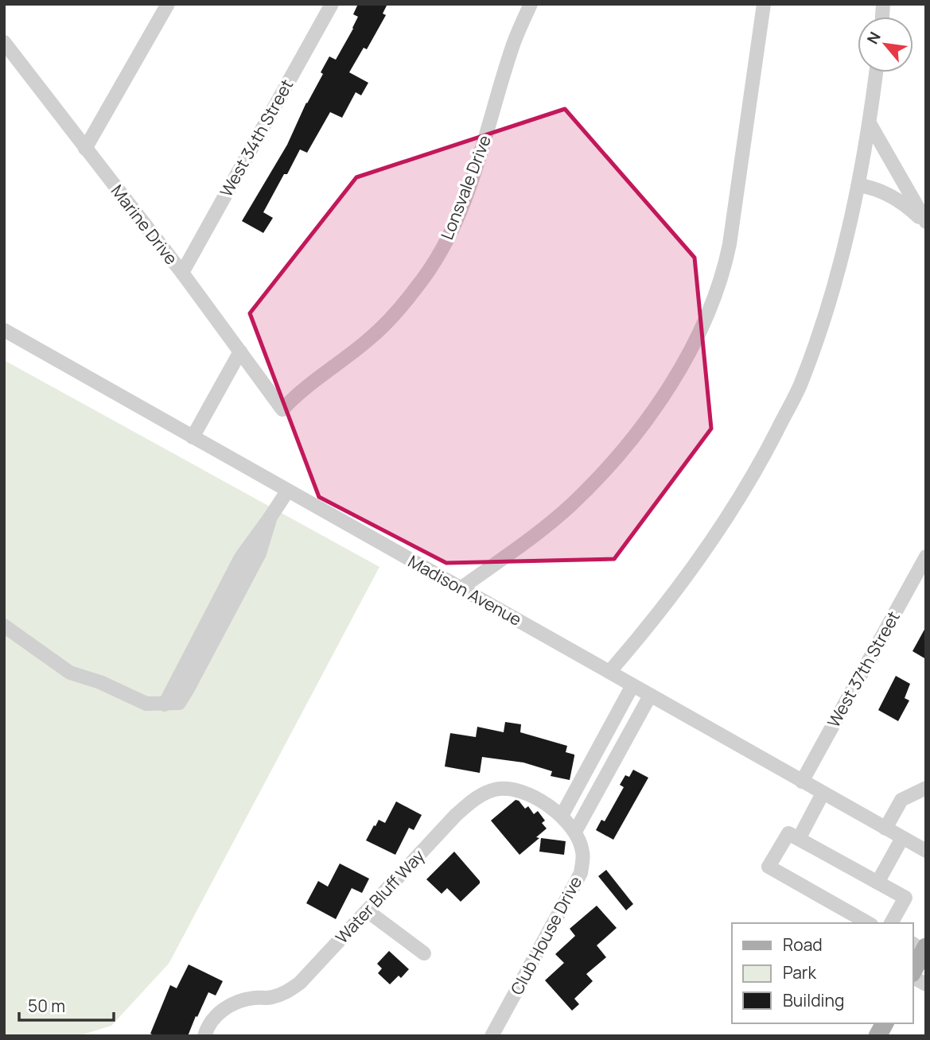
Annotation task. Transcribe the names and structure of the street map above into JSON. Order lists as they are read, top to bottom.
{
  "streets": {
    "street": [
      "West 34th Street",
      "Lonsvale Drive",
      "Marine Drive",
      "Madison Avenue",
      "West 37th Street",
      "Water Bluff Way",
      "Club House Drive"
    ]
  },
  "crossings": [
    ["West 34th Street", "Marine Drive"],
    ["Lonsvale Drive", "Marine Drive"],
    ["Madison Avenue", "West 37th Street"],
    ["Water Bluff Way", "Club House Drive"]
  ],
  "legend": ["Road", "Park", "Building"],
  "scale_bar": "50 m",
  "north": "top left"
}
